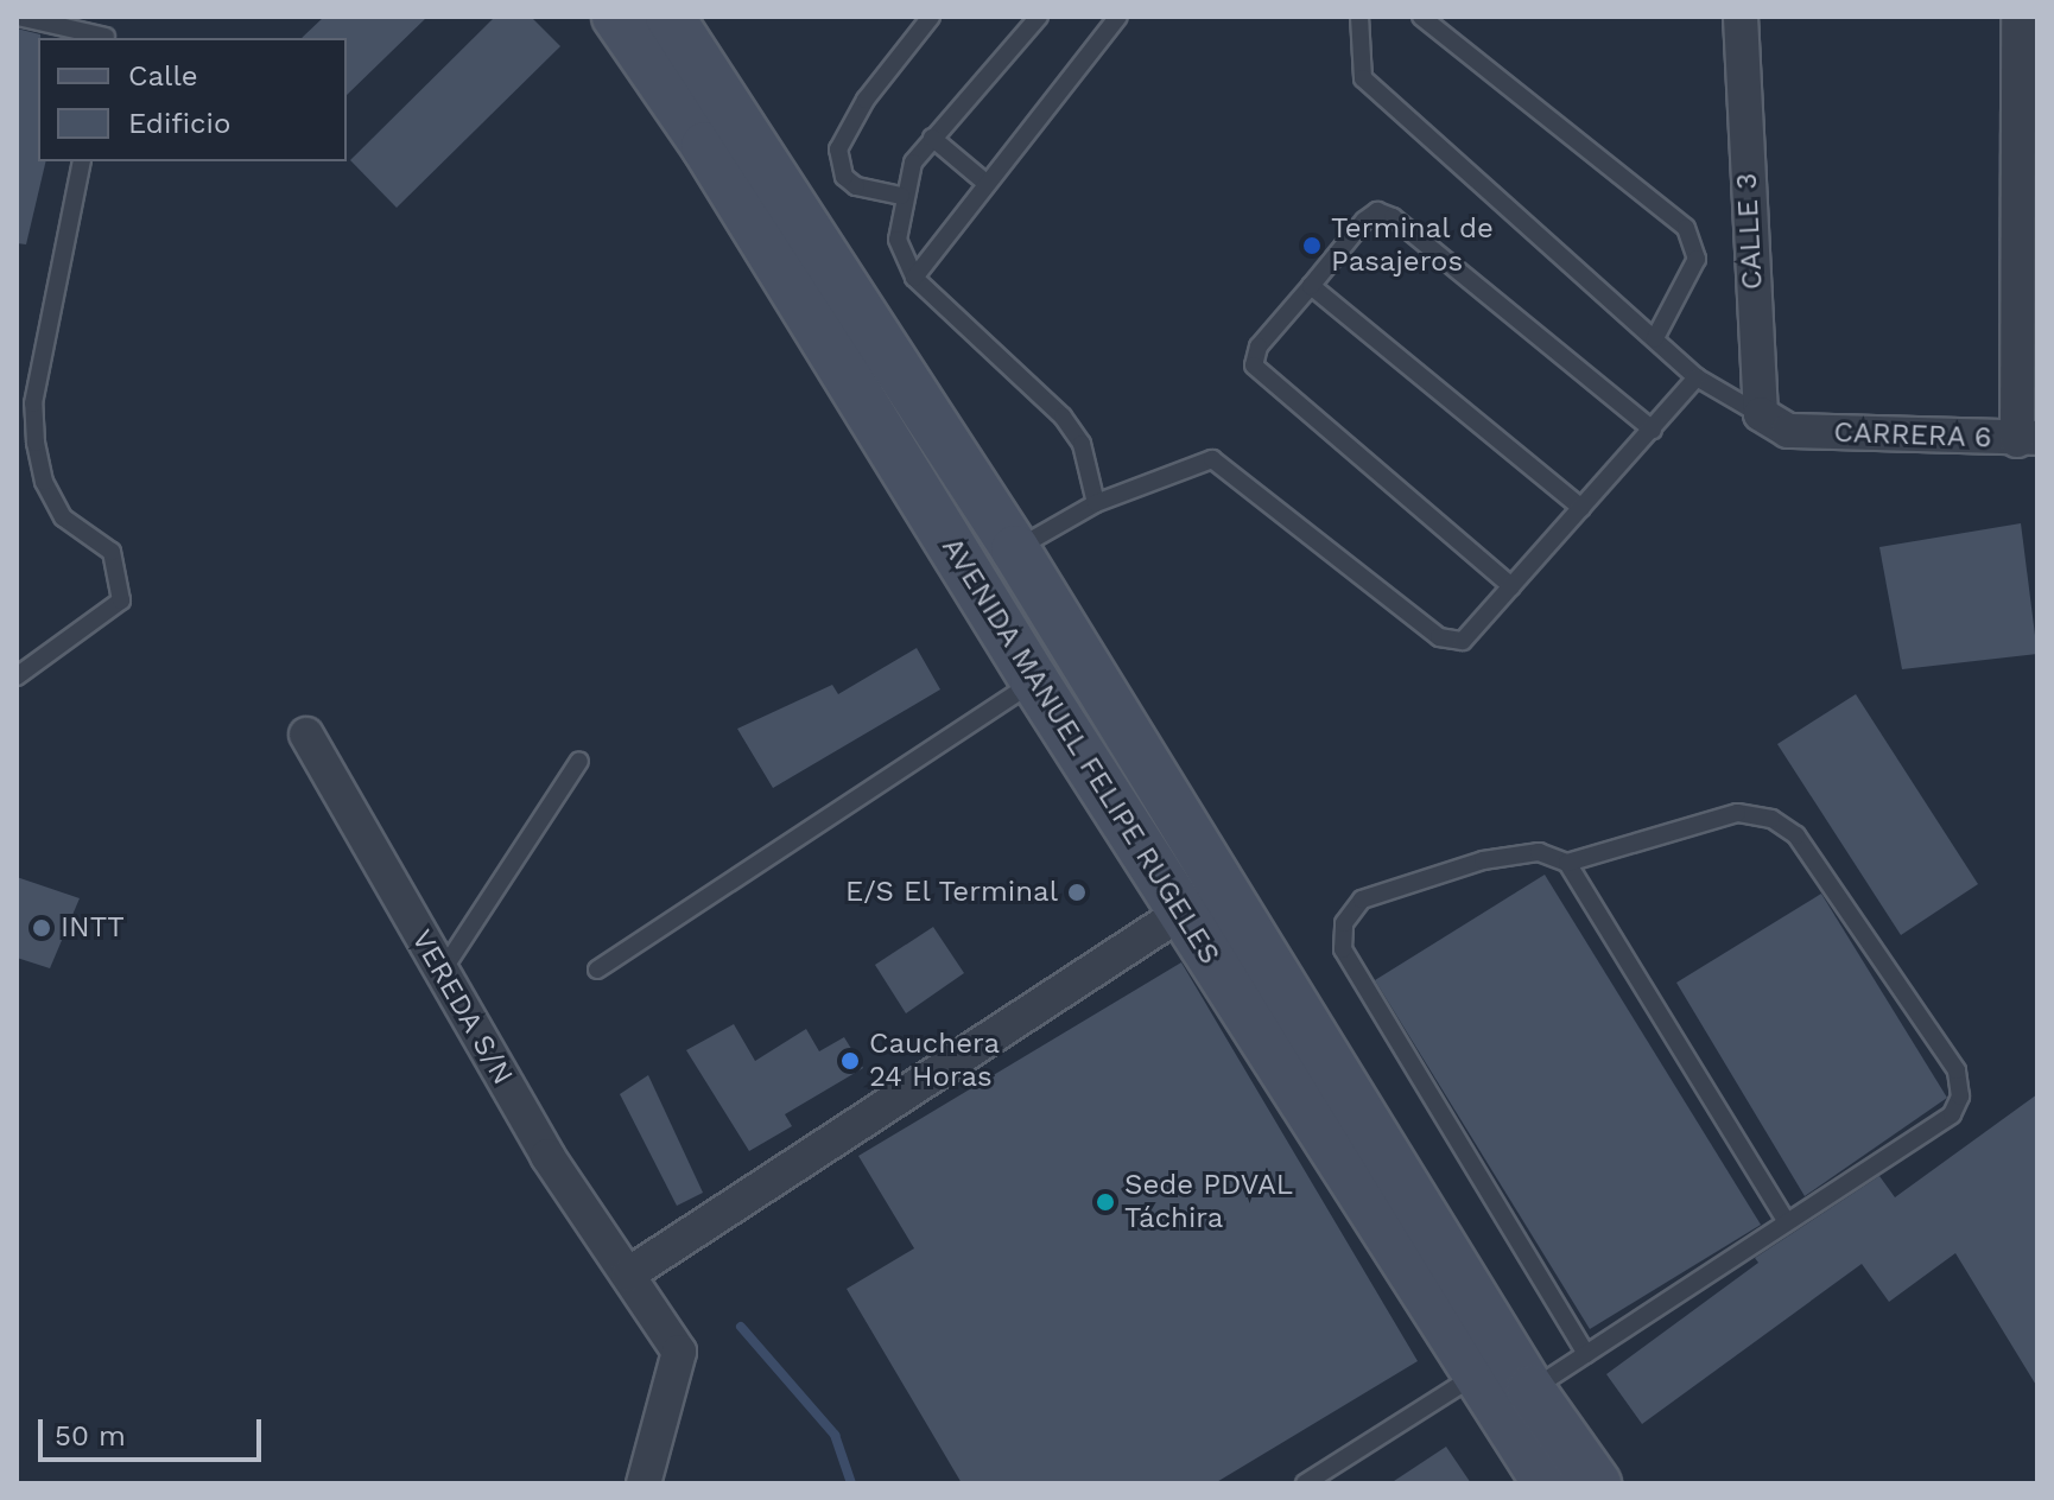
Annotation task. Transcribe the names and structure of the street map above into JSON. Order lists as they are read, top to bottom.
{
  "streets": {
    "street": [
      "CALLE 3",
      "CARRERA 6",
      "AVENIDA MANUEL FELIPE RUGELES",
      "VEREDA S/N"
    ]
  },
  "crossings": [
    ["CALLE 3", "CARRERA 6"]
  ],
  "places": [
    "Terminal de Pasajeros",
    "E/S El Terminal",
    "INTT",
    "Cauchera 24 Horas",
    "Sede PDVAL Táchira"
  ],
  "legend": ["Calle", "Edificio"],
  "scale_bar": "50 m"
}
